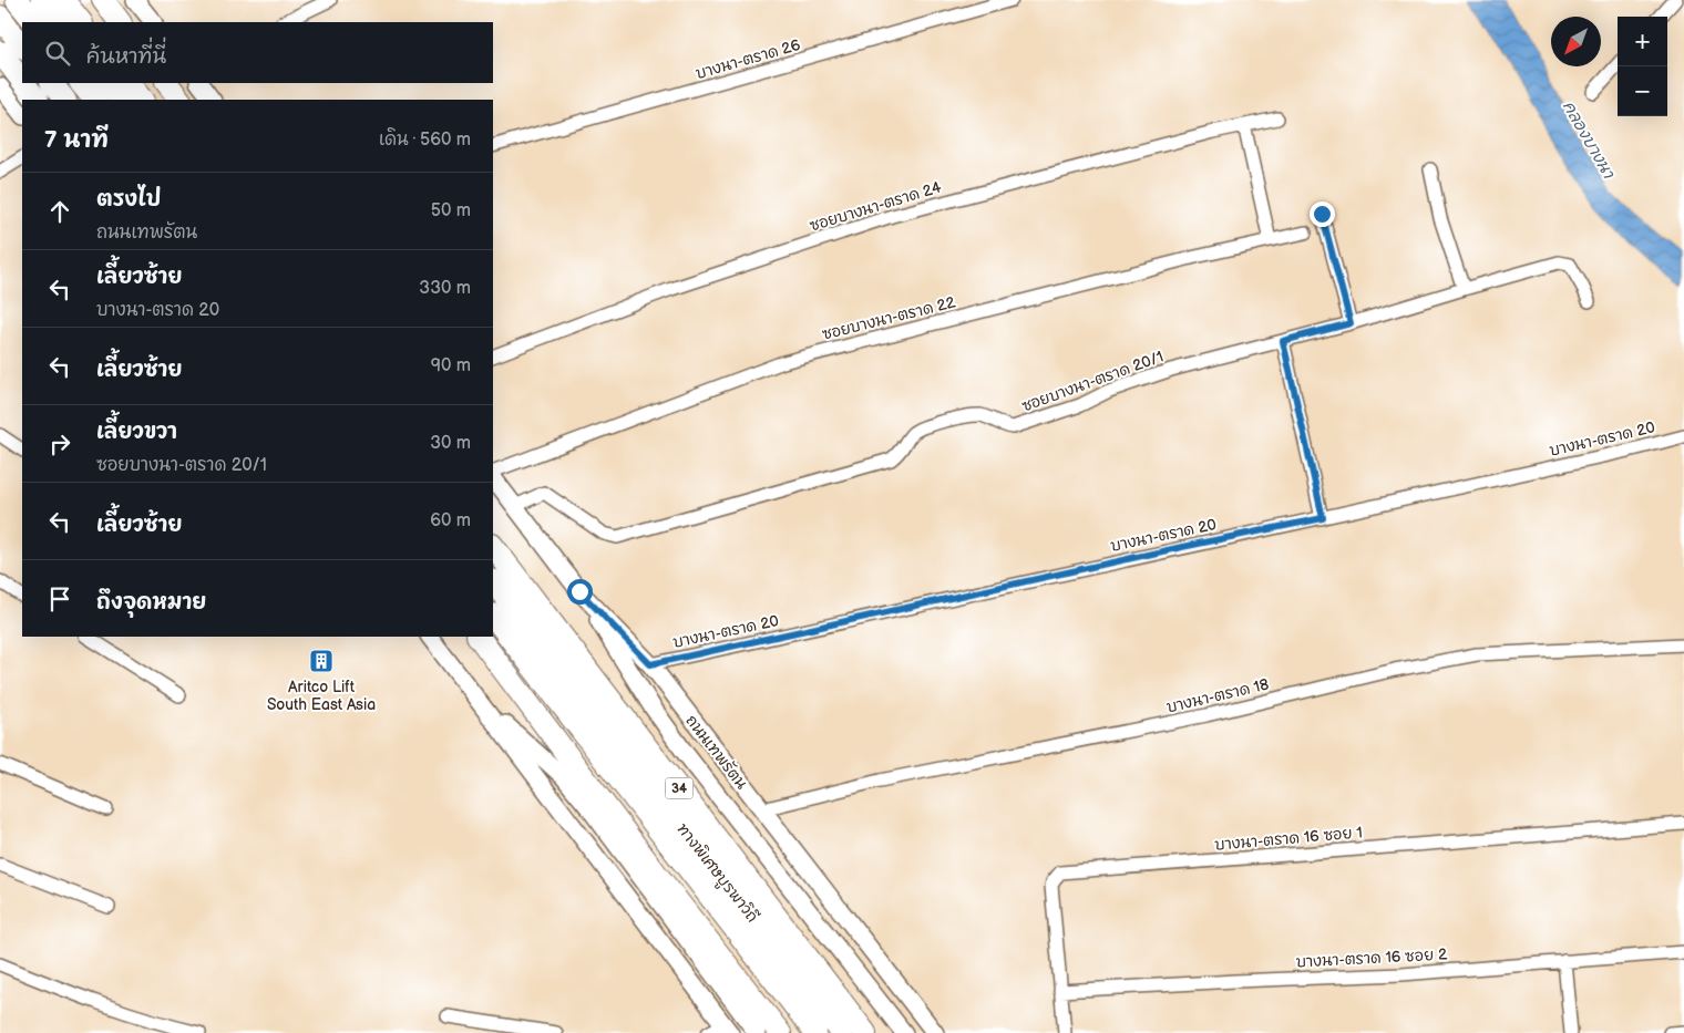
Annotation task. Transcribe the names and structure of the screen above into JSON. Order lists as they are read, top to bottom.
{
  "streets": {
    "highway": ["34", "ทางพิเศษบูรพาวิถี"],
    "main road": ["ถนนเทพรัตน"],
    "street": [
      "บางนา-ตราด 26",
      "ซอยบางนา-ตราด 24",
      "ซอยบางนา-ตราด 22",
      "ซอยบางนา-ตราด 20/1",
      "บางนา-ตราด 20",
      "บางนา-ตราด 18",
      "บางนา-ตราด 16 ซอย 1",
      "บางนา-ตราด 16 ซอย 2"
    ]
  },
  "crossings": [
    ["ซอยบางนา-ตราด 20/1", "ถนนเทพรัตน"],
    ["บางนา-ตราด 20", "ถนนเทพรัตน"],
    ["บางนา-ตราด 18", "ถนนเทพรัตน"],
    ["บางนา-ตราด 16 ซอย 1", "บางนา-ตราด 16 ซอย 2"]
  ],
  "water": ["คลองบางนา"],
  "places": {
    "building": ["Aritco Lift South East Asia"]
  },
  "north": "bottom left",
  "page": {
    "map_buttons": ["+", "−"],
    "search": "ค้นหาที่นี่",
    "heading": ["7 นาที", "เดิน · 560 m"],
    "list": [
      ["ตรงไป", "ถนนเทพรัตน", "50 m"],
      ["เลี้ยวซ้าย", "บางนา-ตราด 20", "330 m"],
      ["เลี้ยวซ้าย", "90 m"],
      ["เลี้ยวขวา", "ซอยบางนา-ตราด 20/1", "30 m"],
      ["เลี้ยวซ้าย", "60 m"],
      "ถึงจุดหมาย"
    ]
  }
}
